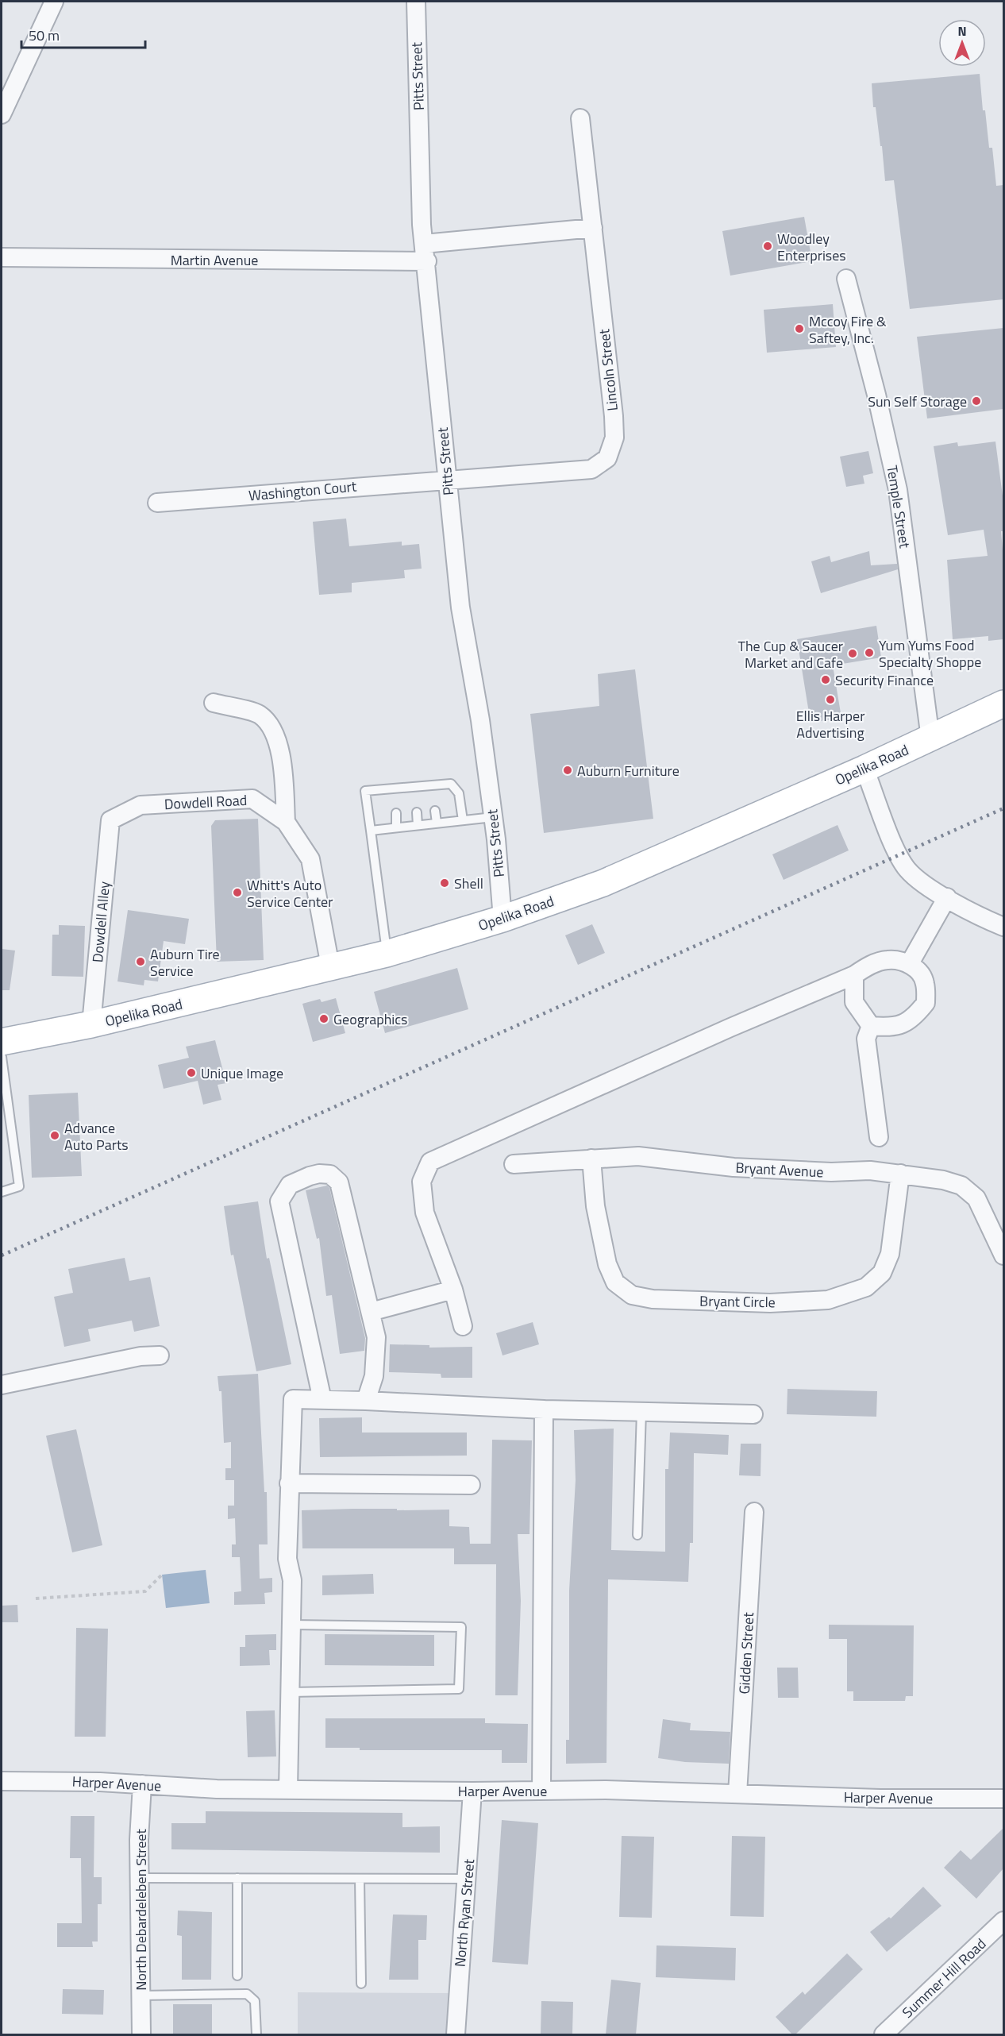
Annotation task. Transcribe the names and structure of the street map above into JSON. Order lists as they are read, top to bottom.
{
  "streets": {
    "main road": ["Opelika Road"],
    "street": [
      "Pitts Street",
      "Martin Avenue",
      "Lincoln Street",
      "Washington Court",
      "Temple Street",
      "Dowdell Road",
      "Dowdell Alley",
      "Bryant Avenue",
      "Bryant Circle",
      "Gidden Street",
      "Harper Avenue",
      "North Debardeleben Street",
      "North Ryan Street",
      "Summer Hill Road"
    ]
  },
  "crossings": [
    ["Pitts Street", "Martin Avenue"],
    ["Pitts Street", "Lincoln Street"],
    ["Pitts Street", "Washington Court"],
    ["Pitts Street", "Opelika Road"],
    ["Lincoln Street", "Washington Court"],
    ["Temple Street", "Opelika Road"],
    ["Opelika Road", "Dowdell Road"],
    ["Opelika Road", "Dowdell Alley"],
    ["Dowdell Road", "Dowdell Alley"],
    ["Bryant Avenue", "Bryant Circle"],
    ["Gidden Street", "Harper Avenue"],
    ["Harper Avenue", "North Debardeleben Street"],
    ["Harper Avenue", "North Ryan Street"]
  ],
  "places": [
    "Woodley Enterprises",
    "Mccoy Fire & Saftey, Inc.",
    "Sun Self Storage",
    "Yum Yums Food Specialty Shoppe",
    "The Cup & Saucer Market and Cafe",
    "Security Finance",
    "Ellis Harper Advertising",
    "Auburn Furniture",
    "Shell",
    "Whitt's Auto Service Center",
    "Auburn Tire Service",
    "Geographics",
    "Unique Image",
    "Advance Auto Parts"
  ],
  "scale_bar": "50 m",
  "north": "top"
}
